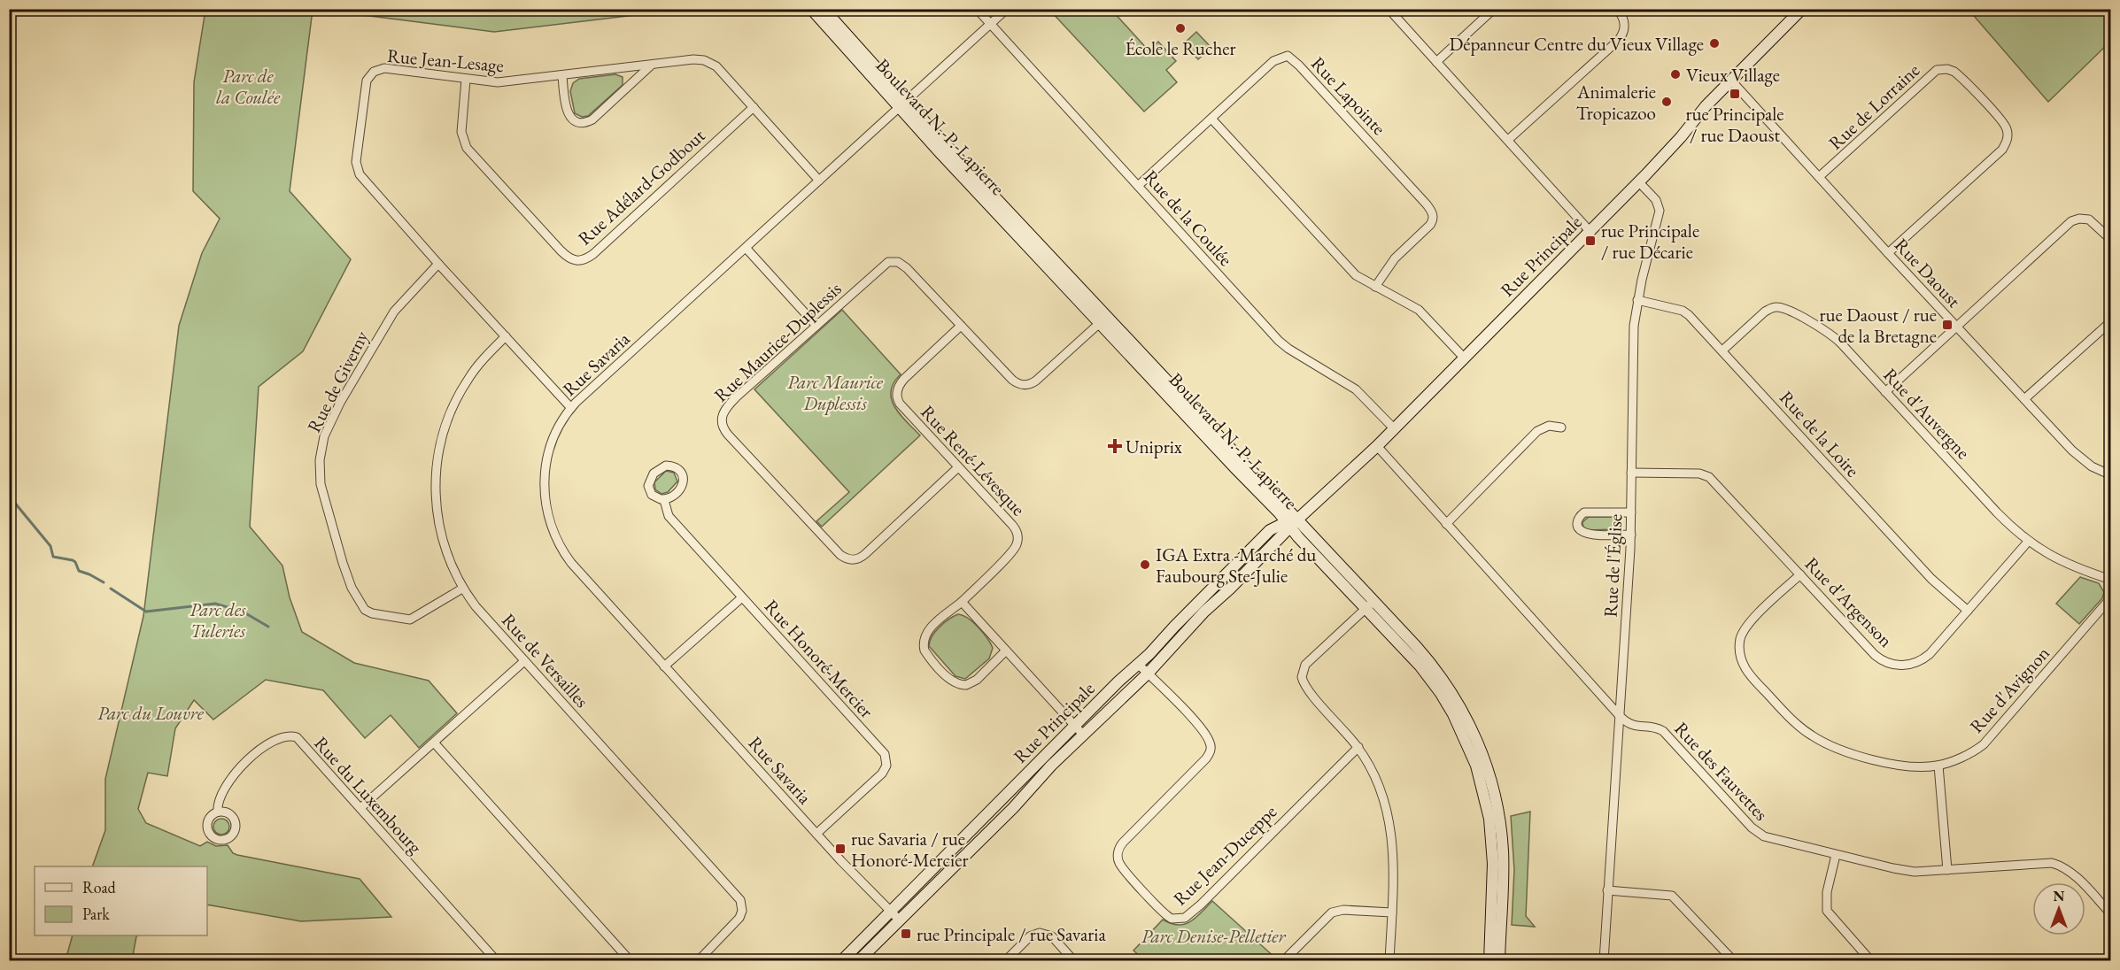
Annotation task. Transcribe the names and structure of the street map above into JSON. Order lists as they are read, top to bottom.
{
  "streets": {
    "street": [
      "Rue Jean-Lesage",
      "Rue Lapointe",
      "Rue de Lorraine",
      "Boulevard N.-P.-Lapierre",
      "Rue Adélard-Godbout",
      "Rue de la Coulée",
      "Rue Principale",
      "Rue Daoust",
      "Rue Maurice-Duplessis",
      "Rue Savaria",
      "Rue de Giverny",
      "Rue d'Auvergne",
      "Rue de la Loire",
      "Rue René-Lévesque",
      "Rue de l'Église",
      "Rue d'Argenson",
      "Rue Honoré-Mercier",
      "Rue de Versailles",
      "Rue d'Avignon",
      "Rue des Fauvettes",
      "Rue du Luxembourg",
      "Rue Jean-Duceppe"
    ]
  },
  "crossings": [
    ["Rue Jean-Lesage", "Rue Adélard-Godbout"],
    ["Rue Jean-Lesage", "Rue Savaria"],
    ["Rue Jean-Lesage", "Rue de Giverny"],
    ["Rue Jean-Lesage", "Rue de Versailles"],
    ["Rue Lapointe", "Rue de la Coulée"],
    ["Rue de Lorraine", "Rue Daoust"],
    ["Boulevard N.-P.-Lapierre", "Rue Principale"],
    ["Boulevard N.-P.-Lapierre", "Rue Maurice-Duplessis"],
    ["Boulevard N.-P.-Lapierre", "Rue Savaria"],
    ["Rue de la Coulée", "Rue Principale"],
    ["Rue de la Coulée", "Rue Savaria"],
    ["Rue Principale", "Rue Daoust"],
    ["Rue Principale", "Rue Savaria"],
    ["Rue Principale", "Rue de l'Église"],
    ["Rue Principale", "Rue des Fauvettes"],
    ["Rue Principale", "Rue Jean-Duceppe"],
    ["Rue Maurice-Duplessis", "Rue René-Lévesque"],
    ["Rue Savaria", "Rue Honoré-Mercier"],
    ["Rue de Giverny", "Rue de Versailles"],
    ["Rue d'Auvergne", "Rue de la Loire"],
    ["Rue d'Auvergne", "Rue d'Argenson"],
    ["Rue de la Loire", "Rue de l'Église"],
    ["Rue de la Loire", "Rue d'Argenson"],
    ["Rue de l'Église", "Rue d'Argenson"],
    ["Rue de l'Église", "Rue des Fauvettes"],
    ["Rue d'Argenson", "Rue d'Avignon"]
  ],
  "parks": [
    "Parc de la Coulée",
    "Parc Maurice Duplessis",
    "Parc des Tuleries",
    "Parc du Louvre",
    "Parc Denise-Pelletier"
  ],
  "places": {
    "other": [
      "École le Rucher",
      "Dépanneur Centre du Vieux Village",
      "Vieux Village",
      "Animalerie Tropicazoo",
      "IGA Extra -Marché du Faubourg Ste-Julie"
    ],
    "transit": [
      "rue Principale / rue Daoust",
      "rue Principale / rue Décarie",
      "rue Daoust / rue de la Bretagne",
      "rue Savaria / rue Honoré-Mercier",
      "rue Principale / rue Savaria"
    ],
    "health": ["Uniprix"]
  },
  "legend": ["Road", "Park"],
  "north": "top"
}
